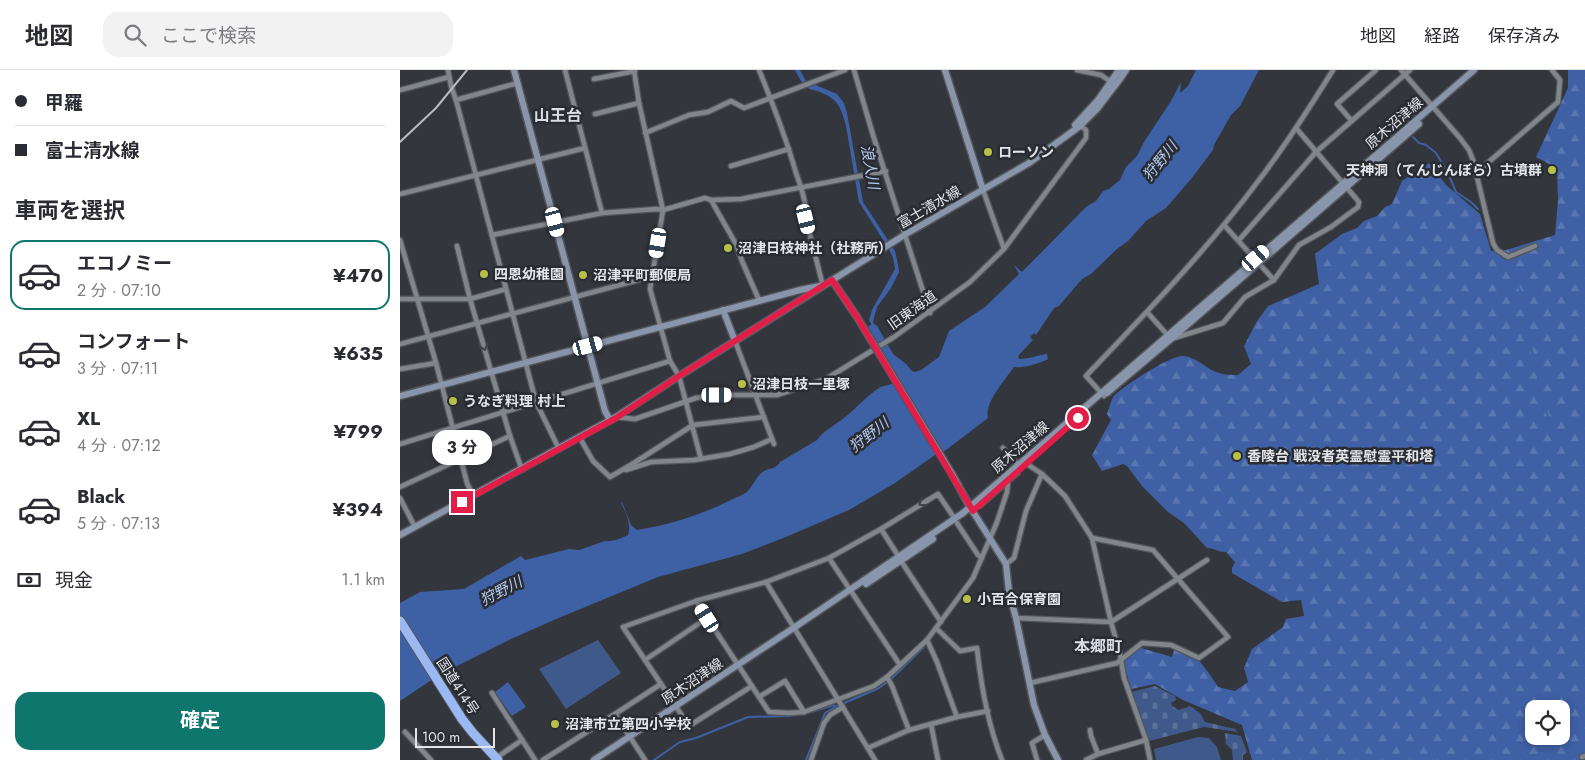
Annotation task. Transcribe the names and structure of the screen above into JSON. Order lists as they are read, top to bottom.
{
  "streets": {
    "highway": ["国道414号"],
    "main road": ["原木沼津線", "富士清水線"],
    "street": ["旧東海道"]
  },
  "crossings": [
    ["富士清水線", "旧東海道"]
  ],
  "districts": ["山王台", "本郷町"],
  "water": ["狩野川", "浪人川"],
  "places": [
    "ローソン",
    "天神洞（てんじんぼら）古墳群",
    "沼津日枝神社（社務所）",
    "四恩幼稚園",
    "沼津平町郵便局",
    "沼津日枝一里塚",
    "うなぎ料理 村上",
    "香陵台 戦没者英霊慰霊平和塔",
    "小百合保育園",
    "沼津市立第四小学校"
  ],
  "scale_bar": "100 m",
  "page": {
    "header": "地図",
    "search": "ここで検索",
    "nav": ["地図", "経路", "保存済み"],
    "banner": ["甲羅", "富士清水線"],
    "heading": "車両を選択",
    "list": [
      {
        "name": "エコノミー",
        "note": "2 分 · 07:10",
        "value": "¥470"
      },
      {
        "name": "コンフォート",
        "note": "3 分 · 07:11",
        "value": "¥635"
      },
      {
        "name": "XL",
        "note": "4 分 · 07:12",
        "value": "¥799"
      },
      {
        "name": "Black",
        "note": "5 分 · 07:13",
        "value": "¥394"
      }
    ],
    "bubble": "3 分",
    "pay": ["現金", "1.1 km"],
    "buttons": "確定",
    "scale": "100 m"
  }
}
